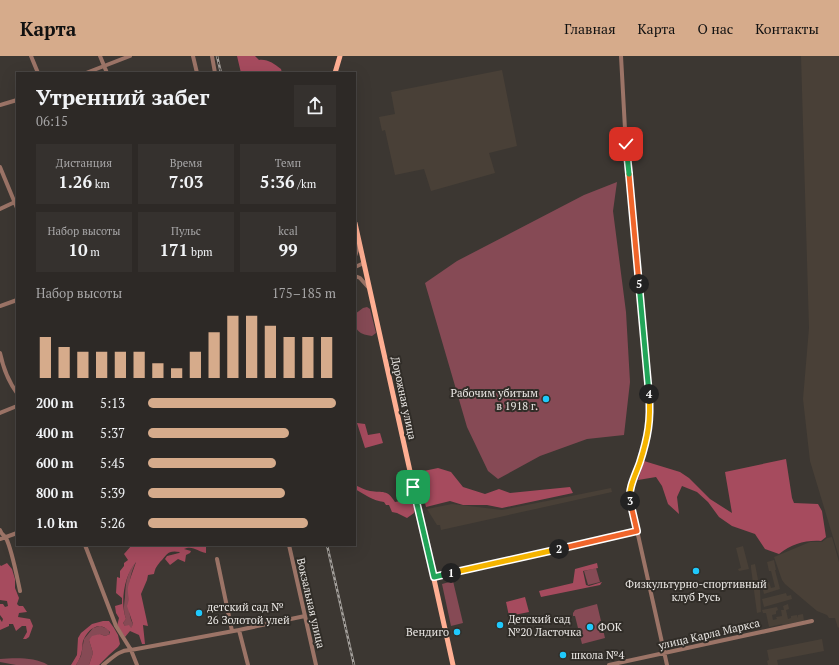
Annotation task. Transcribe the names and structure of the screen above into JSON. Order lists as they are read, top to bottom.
{
  "streets": {
    "main road": ["Дорожная улица"],
    "street": ["Вокзальная улица", "улица Карла Маркса"]
  },
  "places": [
    "Рабочим убитым в 1918 г.",
    "Физкультурно-спортивный клуб Русь",
    "детский сад № 26 Золотой улей",
    "Детский сад №20 Ласточка",
    "ФОК",
    "Вендиго",
    "школа №4"
  ],
  "page": {
    "header": "Карта",
    "nav": [
      "Главная",
      "Карта",
      "О нас",
      "Контакты"
    ],
    "heading": ["Утренний забег", "06:15"],
    "stats": [
      ["Дистанция", "1.26 km"],
      ["Время", "7:03"],
      ["Темп", "5:36 /km"],
      ["Набор высоты", "10 m"],
      ["Пульс", "171 bpm"],
      ["kcal", "99"]
    ],
    "pins": [
      "5",
      "4",
      "3",
      "2",
      "1"
    ],
    "chart": ["Набор высоты", "175–185 m"],
    "list": [
      {
        "name": "200 m",
        "note": "5:13"
      },
      {
        "name": "400 m",
        "note": "5:37"
      },
      {
        "name": "600 m",
        "note": "5:45"
      },
      {
        "name": "800 m",
        "note": "5:39"
      },
      {
        "name": "1.0 km",
        "note": "5:26"
      }
    ]
  }
}
